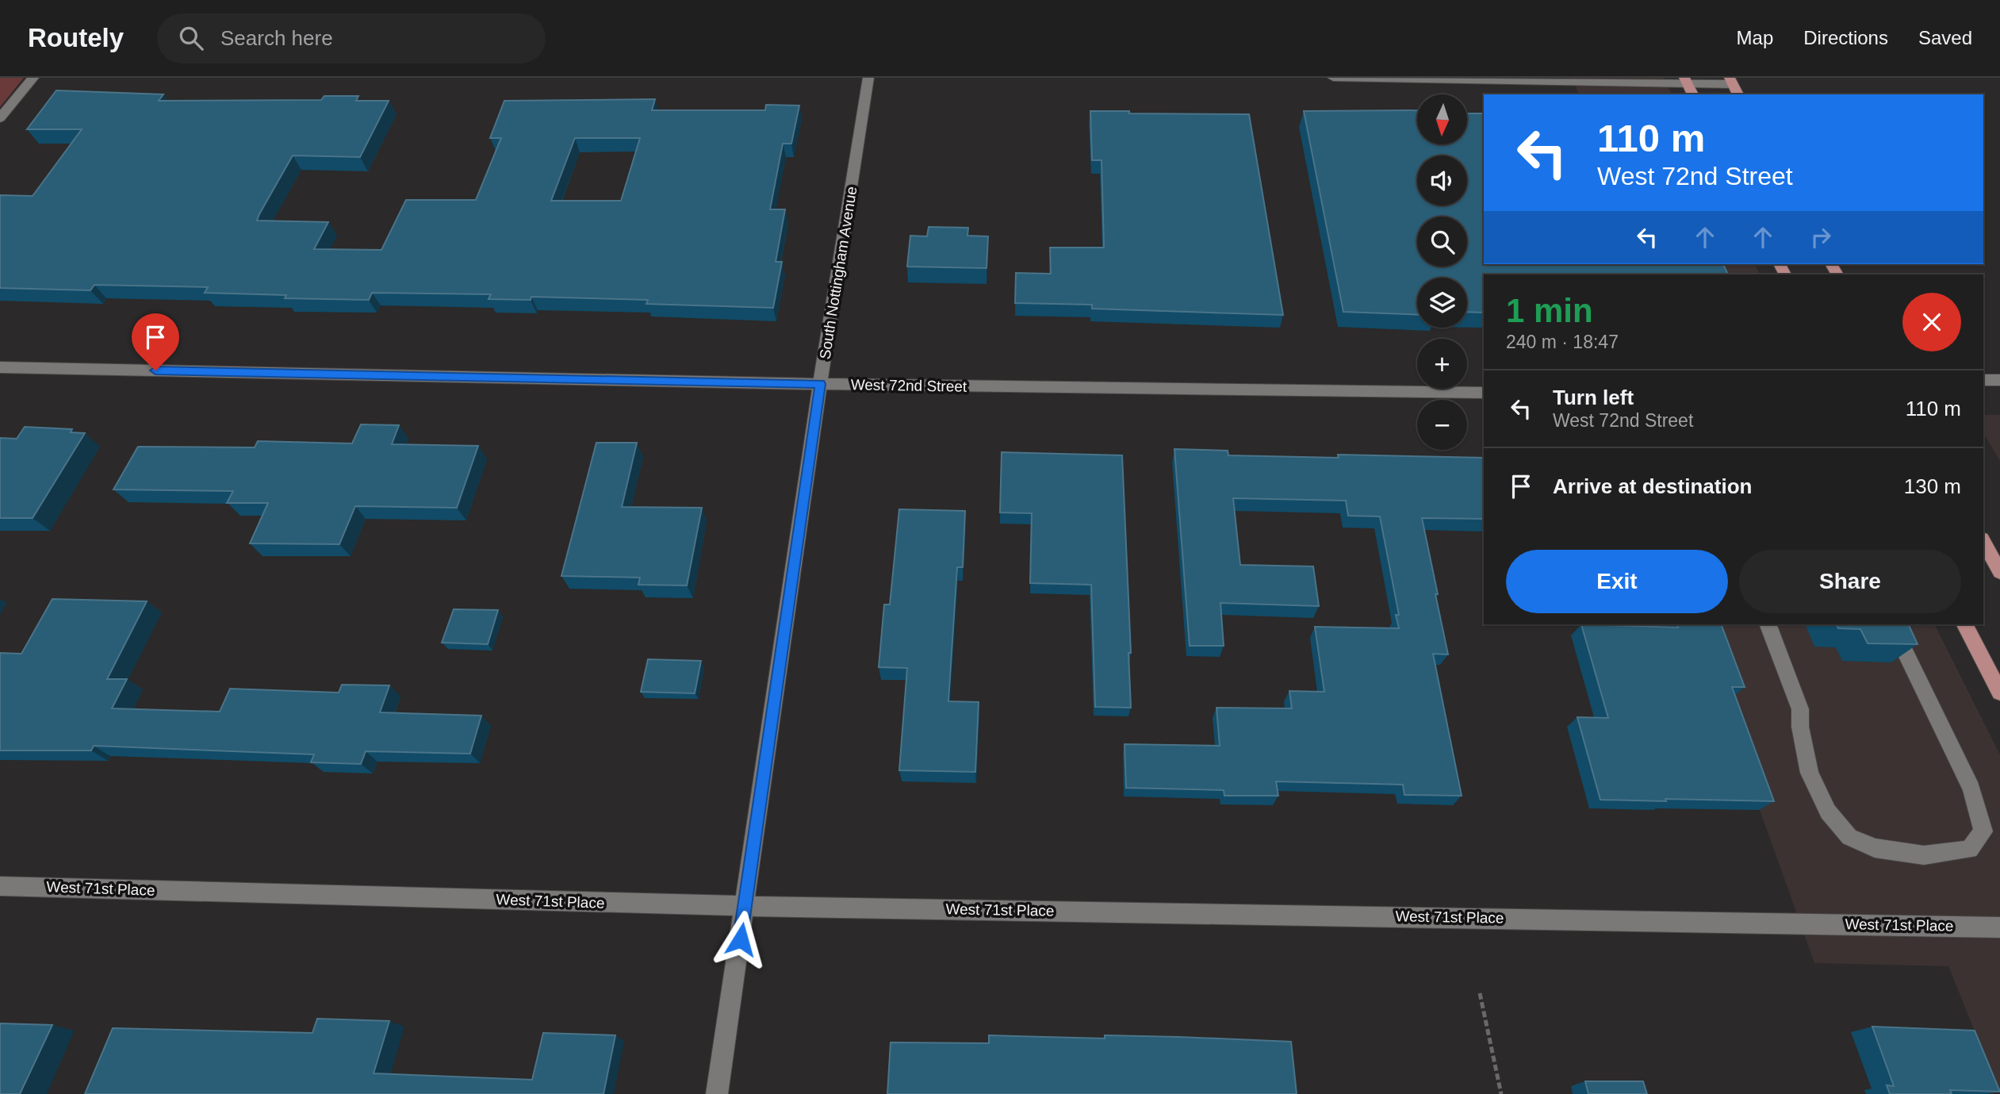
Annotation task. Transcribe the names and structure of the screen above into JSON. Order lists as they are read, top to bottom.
{
  "streets": {
    "street": ["South Nottingham Avenue", "West 72nd Street", "West 71st Place"]
  },
  "crossings": [
    ["South Nottingham Avenue", "West 72nd Street"],
    ["South Nottingham Avenue", "West 71st Place"]
  ],
  "north": "bottom",
  "page": {
    "header": "Routely",
    "search": "Search here",
    "nav": ["Map", "Directions", "Saved"],
    "map_buttons": ["+", "−"],
    "turn": ["110 m", "West 72nd Street"],
    "heading": ["1 min", "240 m · 18:47"],
    "list": [
      {
        "name": "Turn left",
        "note": "West 72nd Street",
        "value": "110 m"
      },
      {
        "name": "Arrive at destination",
        "value": "130 m"
      }
    ],
    "buttons": ["Exit", "Share"]
  }
}
